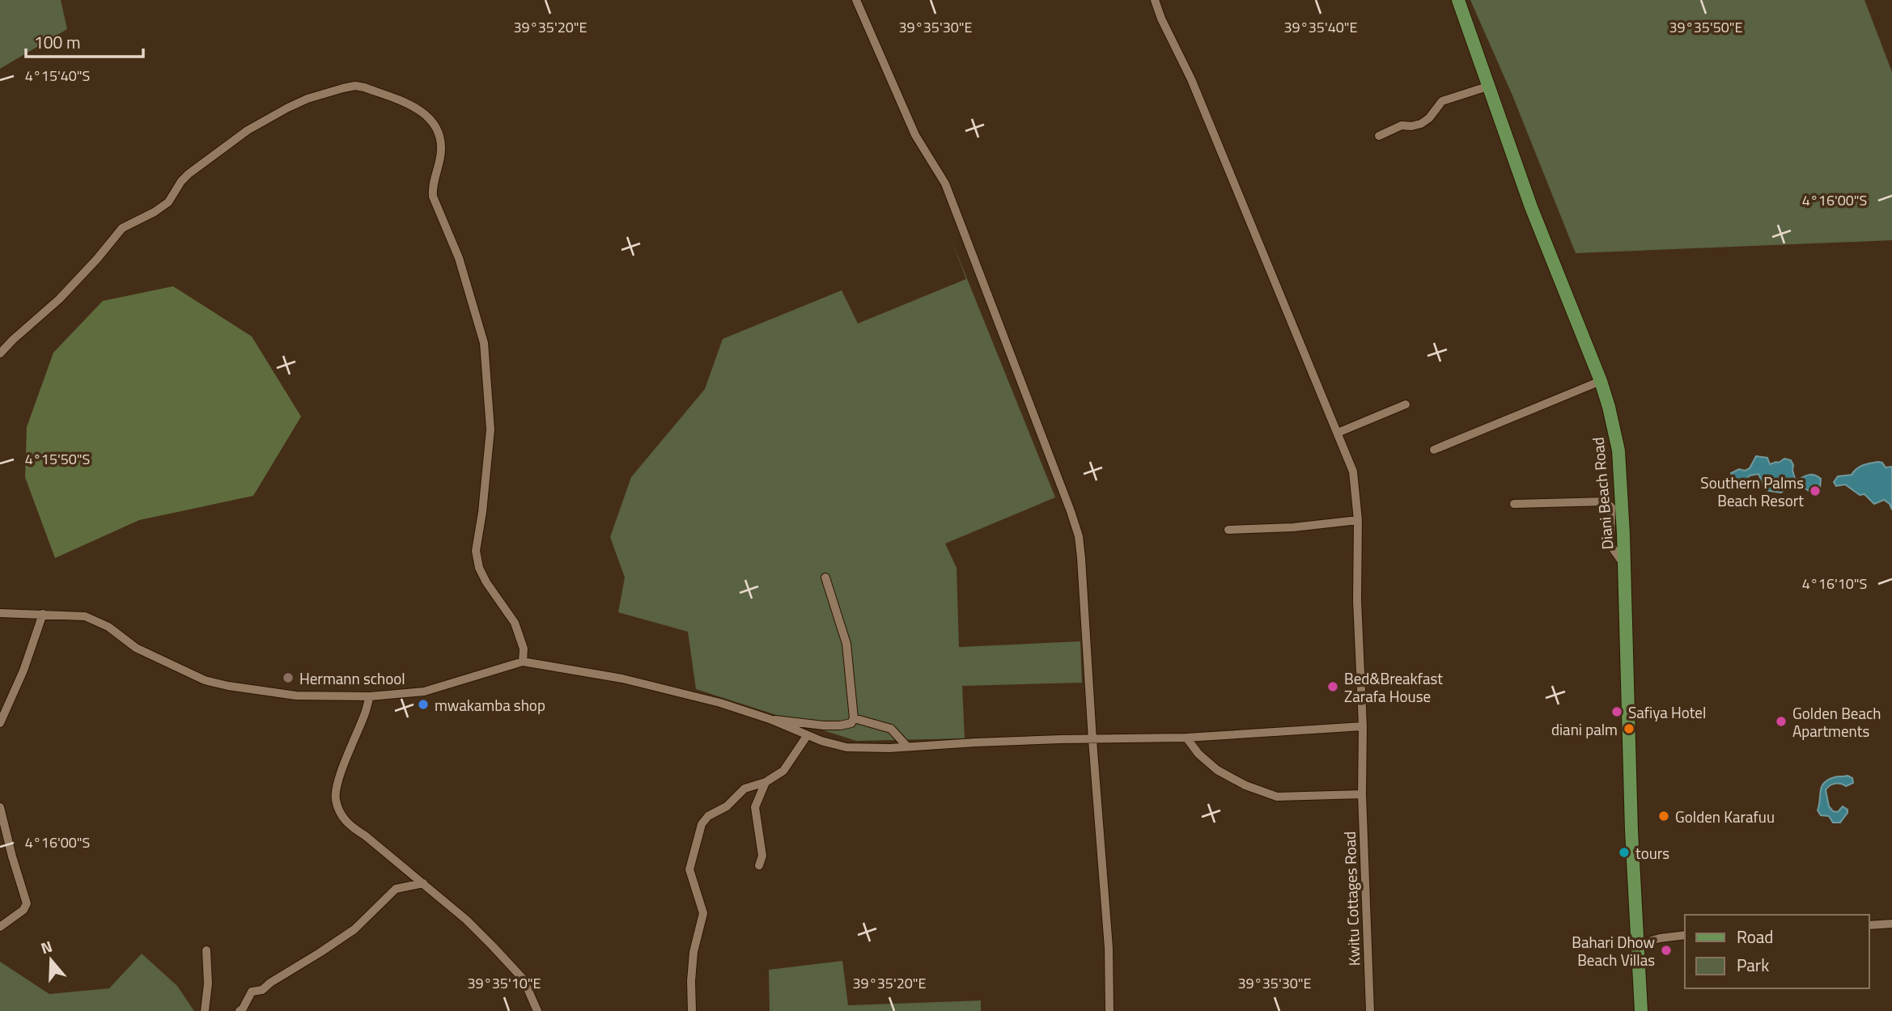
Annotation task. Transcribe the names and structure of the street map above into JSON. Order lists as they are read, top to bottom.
{
  "streets": {
    "main road": ["Diani Beach Road"],
    "street": ["Kwitu Cottages Road"]
  },
  "places": [
    "Southern Palms Beach Resort",
    "Hermann school",
    "Bed&Breakfast Zarafa House",
    "mwakamba shop",
    "Safiya Hotel",
    "Golden Beach Apartments",
    "diani palm",
    "Golden Karafuu",
    "tours",
    "Bahari Dhow Beach Villas"
  ],
  "legend": ["Road", "Park"],
  "scale_bar": "100 m",
  "north": "top",
  "coordinates": [
    "39°35'20\"E",
    "39°35'30\"E",
    "39°35'40\"E",
    "39°35'50\"E",
    "4°15'40\"S",
    "4°16'00\"S",
    "4°15'50\"S",
    "4°16'10\"S",
    "39°35'10\"E"
  ]
}
